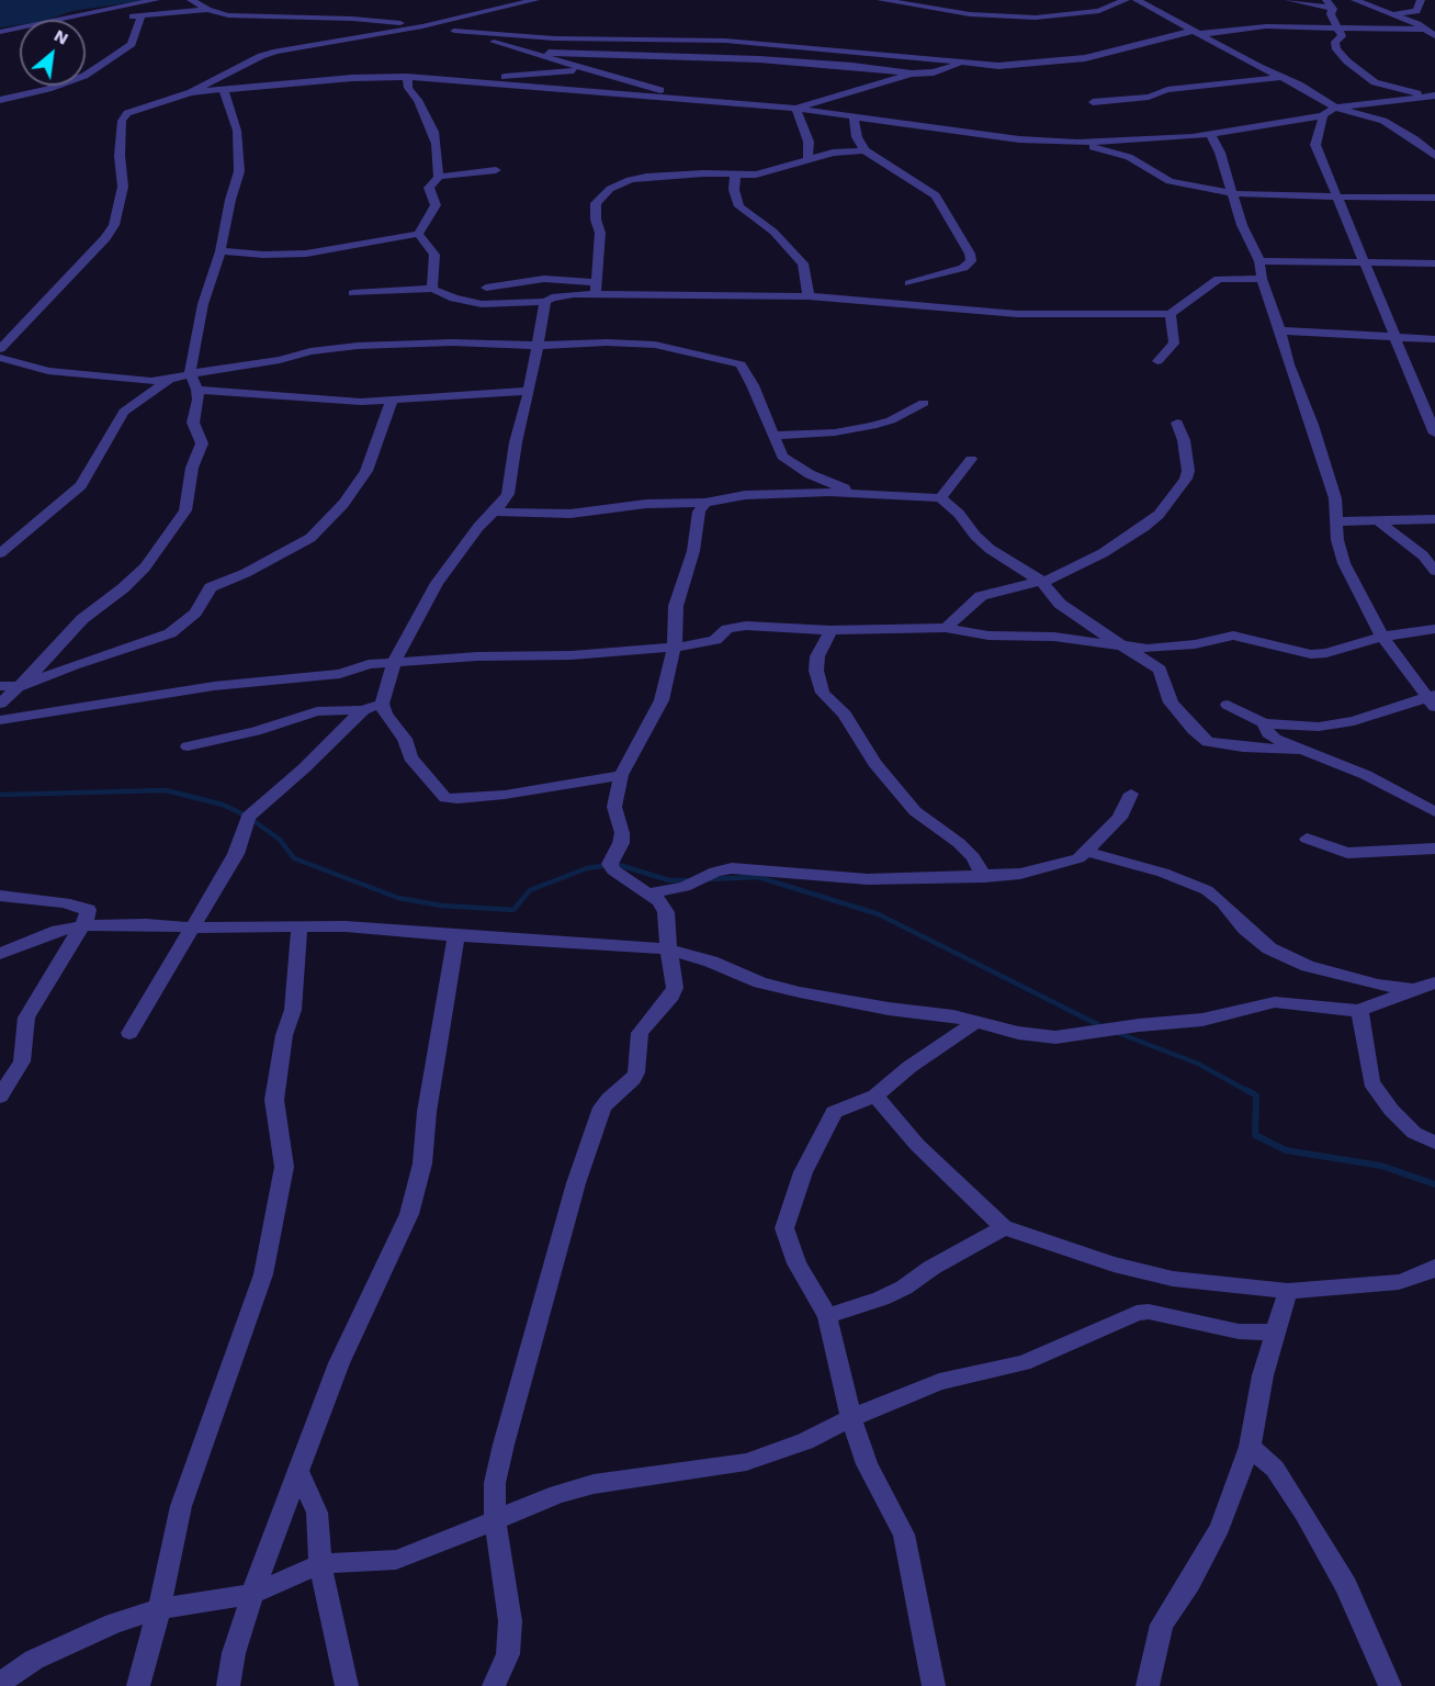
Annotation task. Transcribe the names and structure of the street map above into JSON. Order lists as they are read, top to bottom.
{
  "north": "top right"
}
